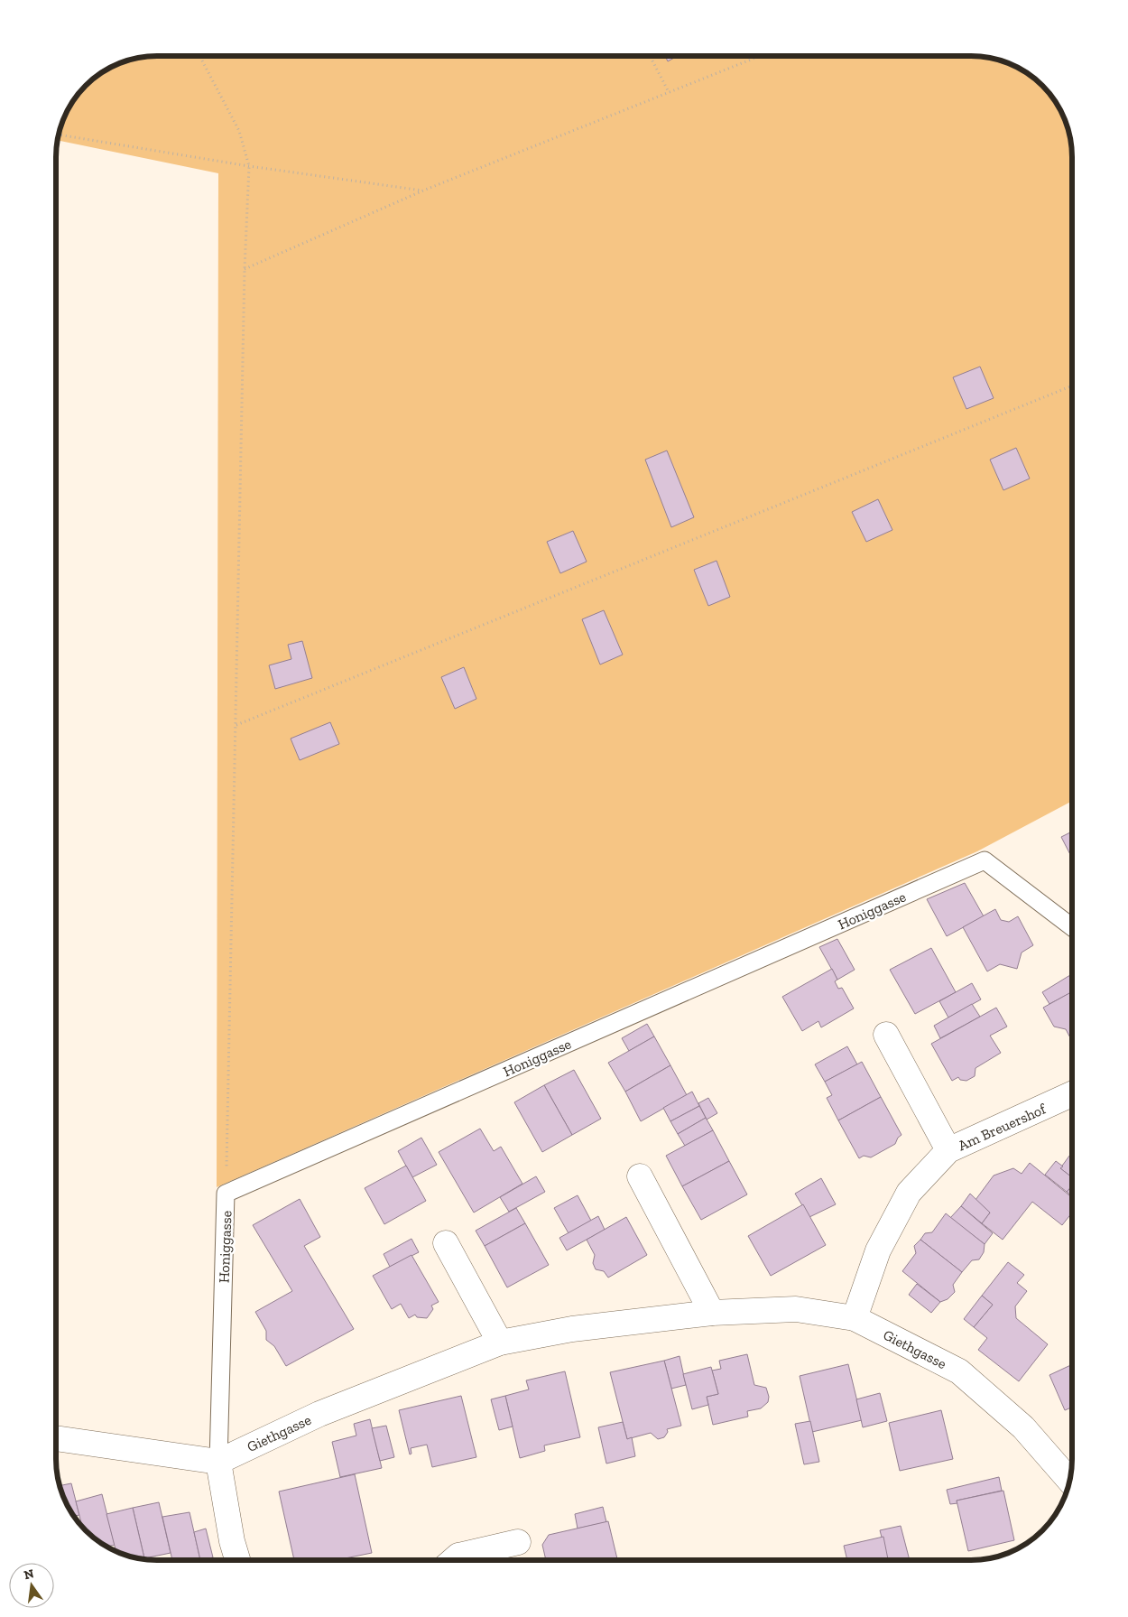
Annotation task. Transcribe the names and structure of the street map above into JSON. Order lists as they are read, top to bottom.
{
  "streets": {
    "street": ["Am Breuershof", "Giethgasse"],
    "lane": ["Honiggasse"]
  },
  "crossings": [
    ["Honiggasse", "Giethgasse"],
    ["Am Breuershof", "Giethgasse"]
  ],
  "north": "top"
}
